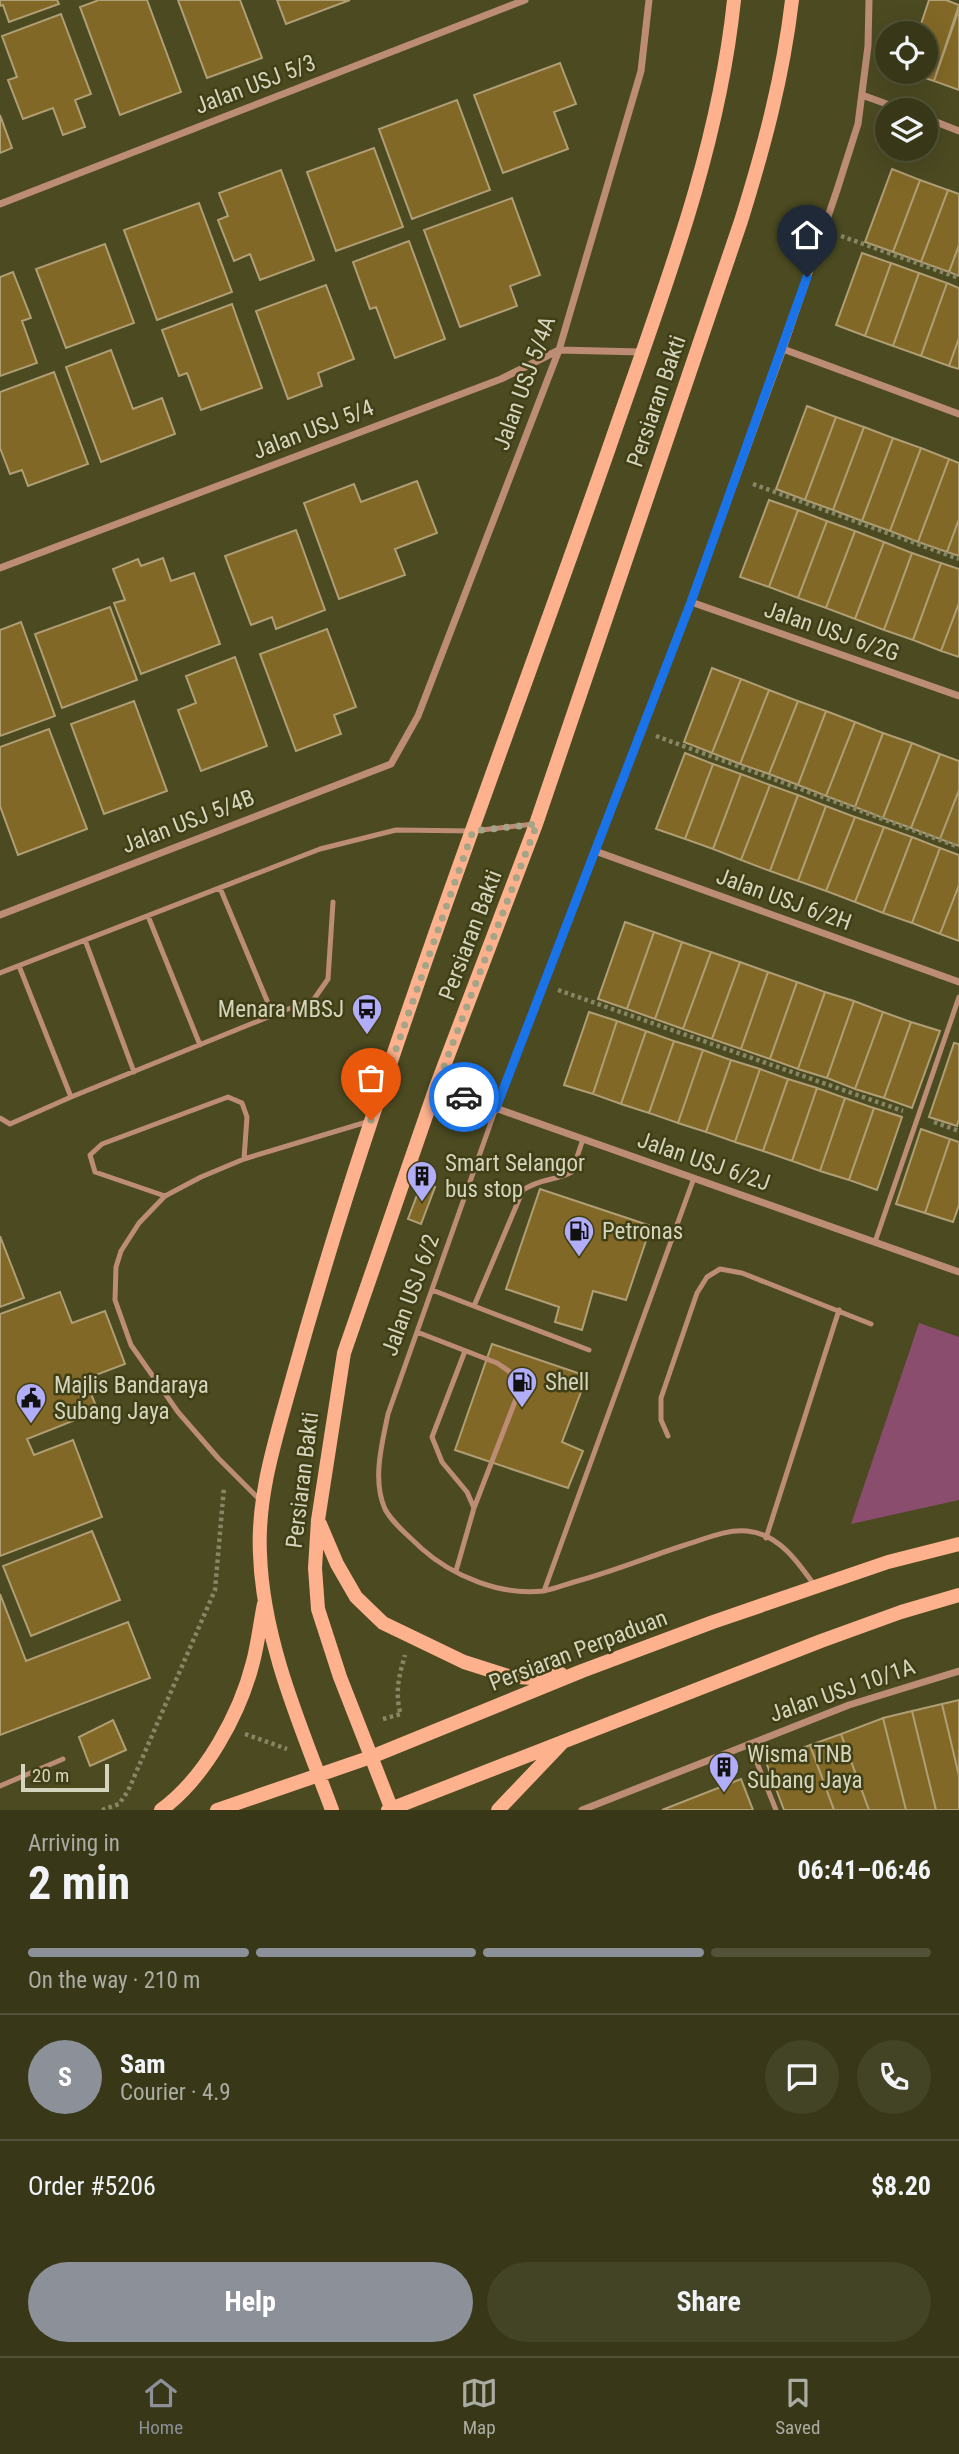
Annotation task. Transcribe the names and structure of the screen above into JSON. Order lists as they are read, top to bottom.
{
  "streets": {
    "street": [
      "Jalan USJ 5/3",
      "Jalan USJ 5/4A",
      "Persiaran Bakti",
      "Jalan USJ 5/4",
      "Jalan USJ 6/2G",
      "Jalan USJ 5/4B",
      "Jalan USJ 6/2H",
      "Jalan USJ 6/2J",
      "Jalan USJ 6/2",
      "Persiaran Perpaduan",
      "Jalan USJ 10/1A"
    ]
  },
  "crossings": [
    ["Jalan USJ 5/4A", "Jalan USJ 5/4"],
    ["Jalan USJ 5/4A", "Jalan USJ 5/4B"],
    ["Persiaran Bakti", "Jalan USJ 5/4"],
    ["Persiaran Bakti", "Jalan USJ 6/2J"],
    ["Persiaran Bakti", "Persiaran Perpaduan"],
    ["Jalan USJ 6/2G", "Jalan USJ 6/2"],
    ["Jalan USJ 6/2H", "Jalan USJ 6/2"],
    ["Jalan USJ 6/2J", "Jalan USJ 6/2"],
    ["Jalan USJ 6/2", "Persiaran Perpaduan"]
  ],
  "places": {
    "bus stop": ["Menara MBSJ"],
    "building": ["Smart Selangor bus stop", "Wisma TNB Subang Jaya"],
    "fuel station": ["Petronas", "Shell"],
    "public building": ["Majlis Bandaraya Subang Jaya"]
  },
  "scale_bar": "20 m",
  "page": {
    "scale": "20 m",
    "heading": ["2 min", "Arriving in", "06:41–06:46"],
    "panel": [
      "Sam",
      "Courier · 4.9",
      "Order #5206",
      "$8.20"
    ],
    "bar": "On the way · 210 m",
    "round": "S",
    "buttons": ["Help", "Share"],
    "tabs": ["Home", "Map", "Saved"]
  }
}
